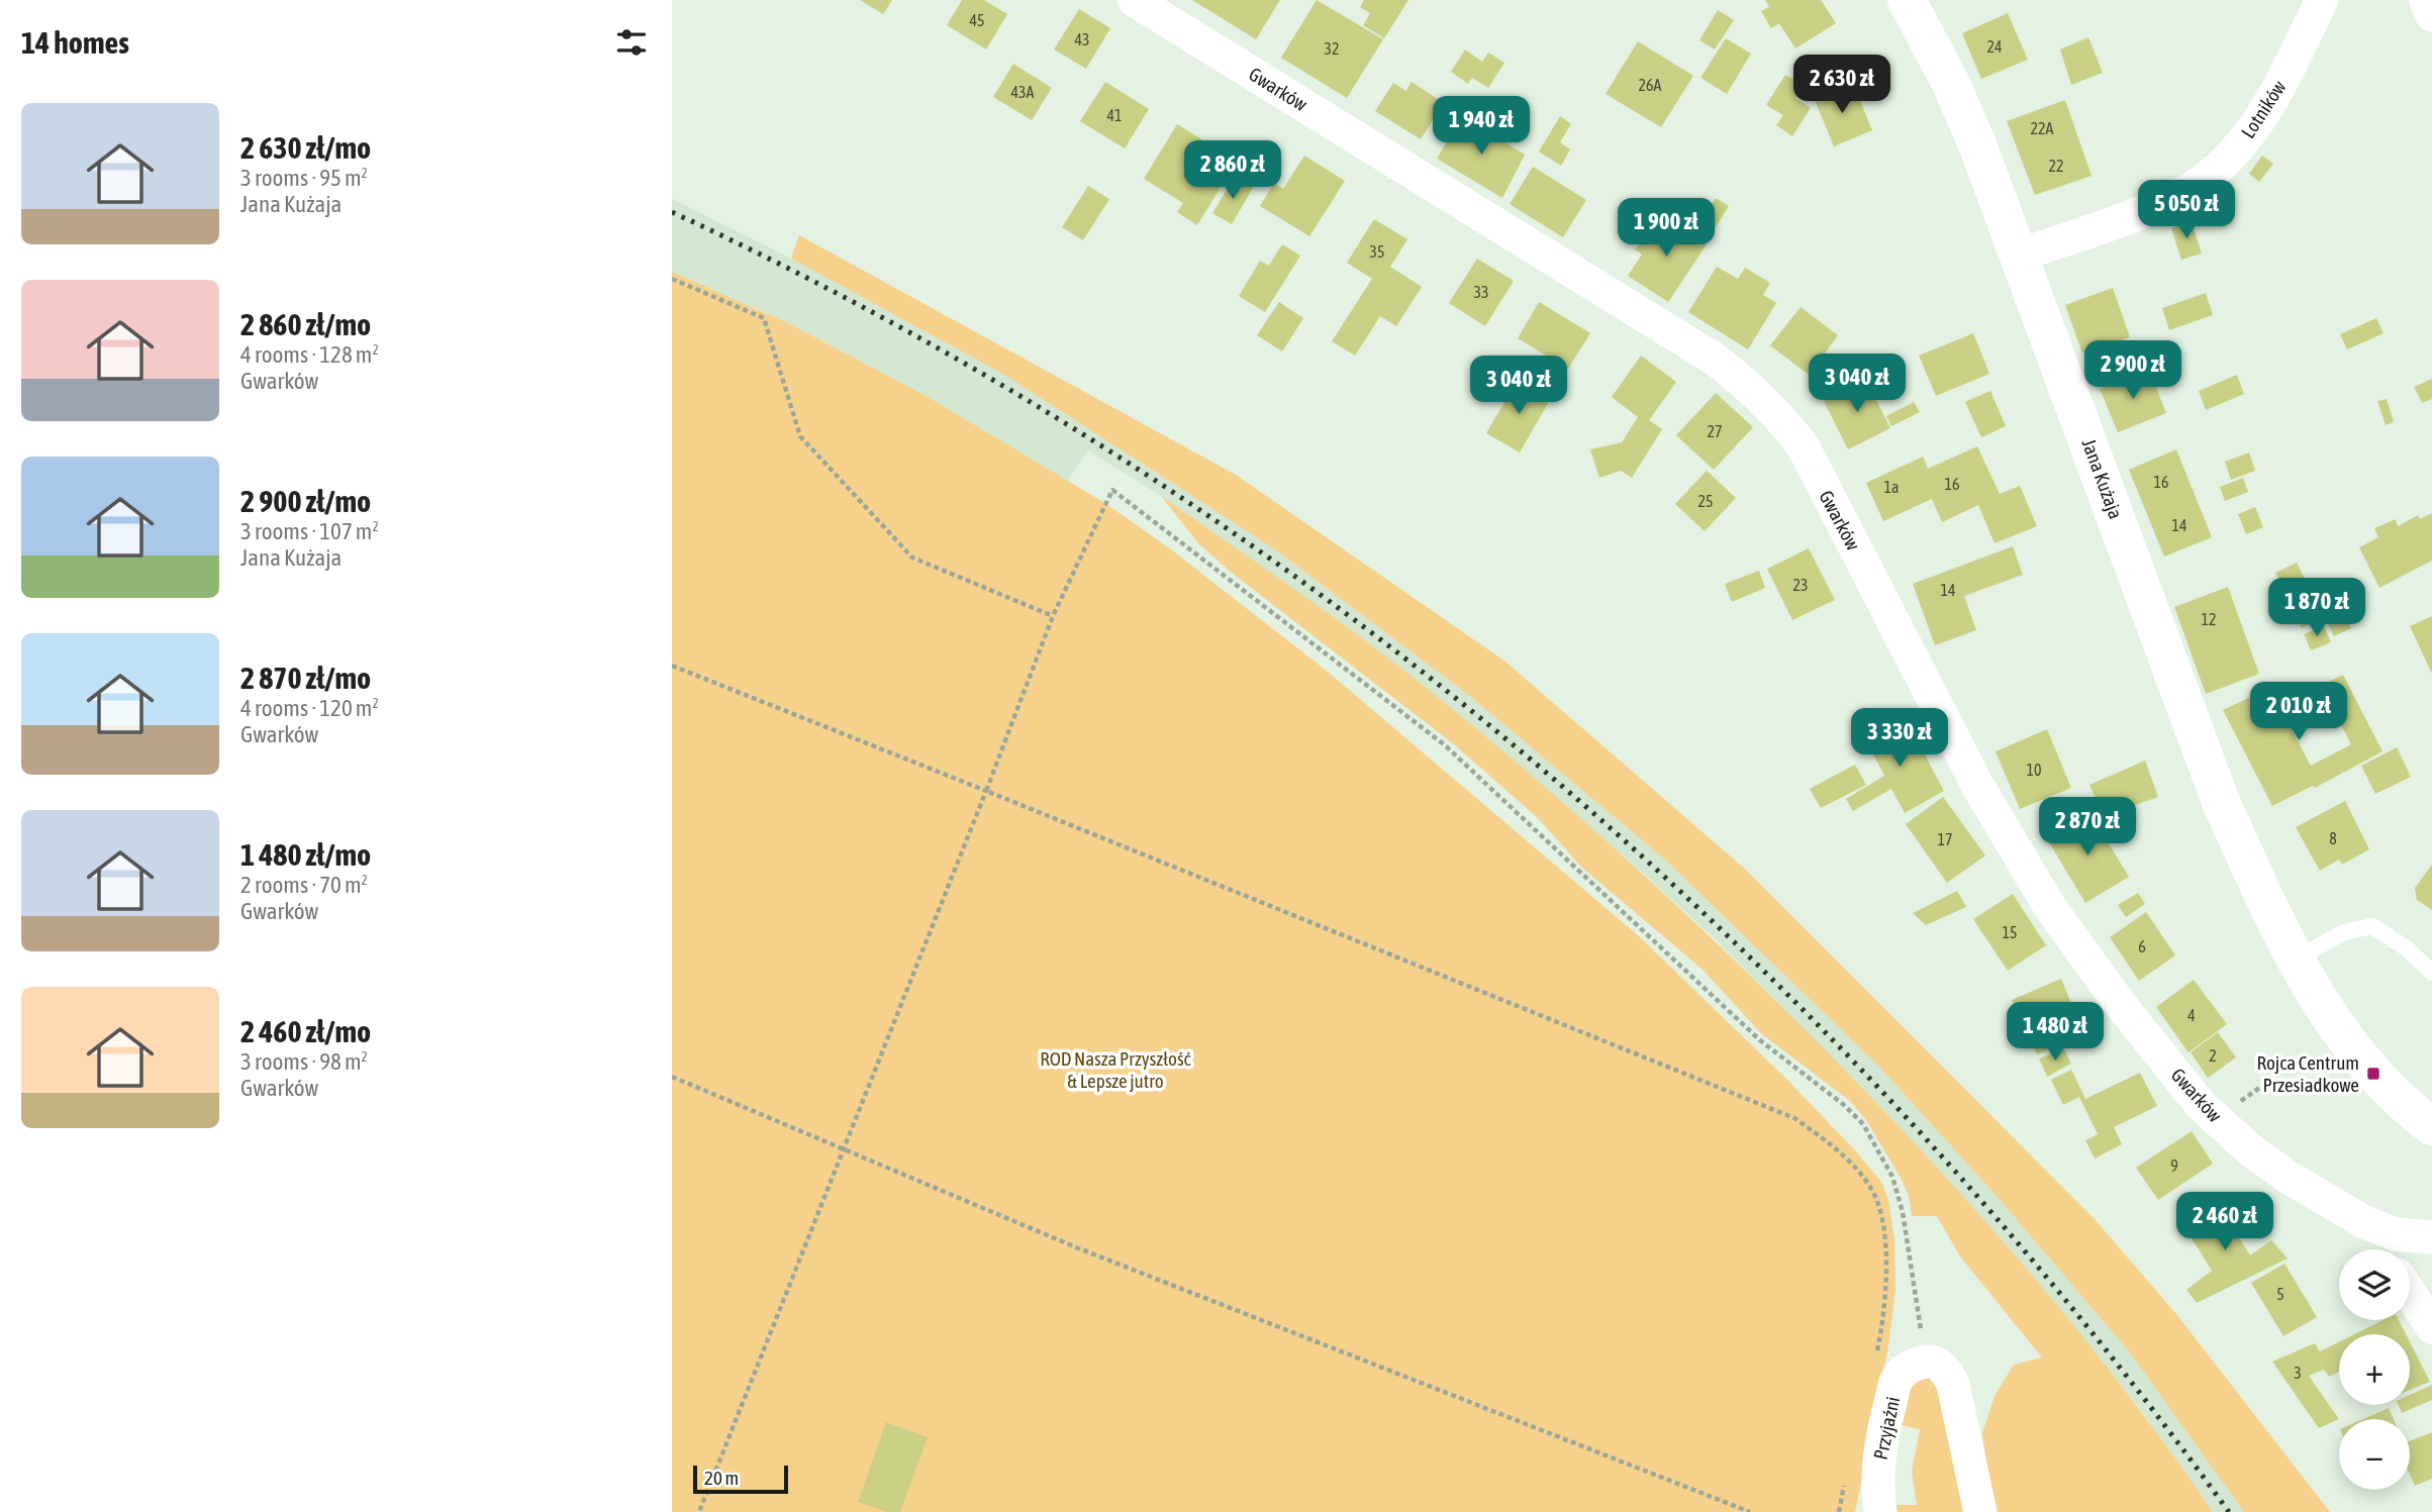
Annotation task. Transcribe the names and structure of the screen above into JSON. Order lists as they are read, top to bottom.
{
  "streets": {
    "street": [
      "Gwarków",
      "Lotników",
      "Jana Kużaja",
      "Przyjaźni"
    ]
  },
  "crossings": [
    ["Lotników", "Jana Kużaja"]
  ],
  "parks": ["ROD Nasza Przyszłość & Lepsze jutro"],
  "places": {
    "transit": ["Rojca Centrum Przesiadkowe"]
  },
  "house_numbers": [
    "45",
    "43",
    "24",
    "32",
    "26A",
    "43A",
    "41",
    "22A",
    "22",
    "35",
    "33",
    "27",
    "16",
    "16",
    "1a",
    "25",
    "14",
    "23",
    "14",
    "12",
    "10",
    "8",
    "17",
    "15",
    "6",
    "4",
    "2",
    "9",
    "5",
    "3"
  ],
  "scale_bar": "20 m",
  "page": {
    "heading": "14 homes",
    "price": [
      "2 630 zł",
      "1 940 zł",
      "2 860 zł",
      "5 050 zł",
      "1 900 zł",
      "2 900 zł",
      "3 040 zł",
      "3 040 zł",
      "1 870 zł",
      "2 010 zł",
      "3 330 zł",
      "2 870 zł",
      "1 480 zł",
      "2 460 zł"
    ],
    "list": [
      {
        "name": "2 630 zł/mo",
        "note": "3 rooms · 95 m² · Jana Kużaja"
      },
      {
        "name": "2 860 zł/mo",
        "note": "4 rooms · 128 m² · Gwarków"
      },
      {
        "name": "2 900 zł/mo",
        "note": "3 rooms · 107 m² · Jana Kużaja"
      },
      {
        "name": "2 870 zł/mo",
        "note": "4 rooms · 120 m² · Gwarków"
      },
      {
        "name": "1 480 zł/mo",
        "note": "2 rooms · 70 m² · Gwarków"
      },
      {
        "name": "2 460 zł/mo",
        "note": "3 rooms · 98 m² · Gwarków"
      }
    ],
    "map_buttons": ["+", "−"],
    "scale": "20 m"
  }
}
